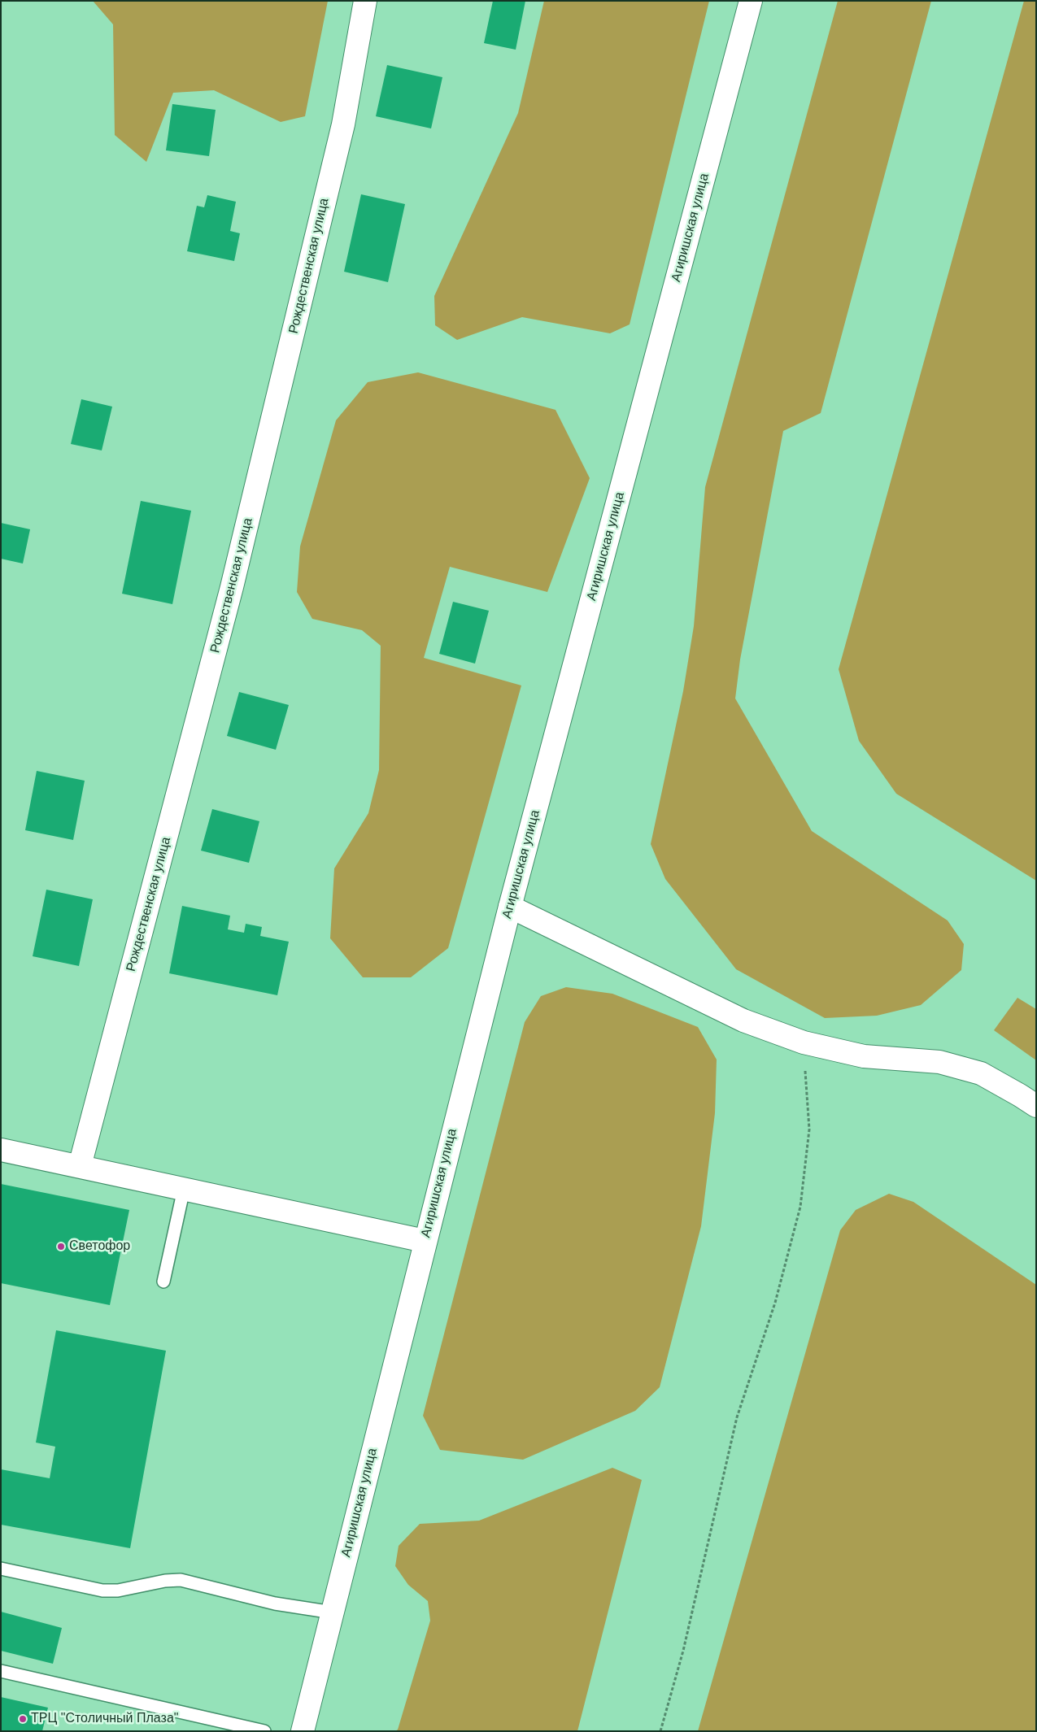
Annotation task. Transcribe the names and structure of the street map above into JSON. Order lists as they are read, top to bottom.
{
  "streets": {
    "street": ["Агиришская улица", "Рождественская улица"]
  },
  "places": ["Светофор", "ТРЦ \"Столичный Плаза\""]
}
